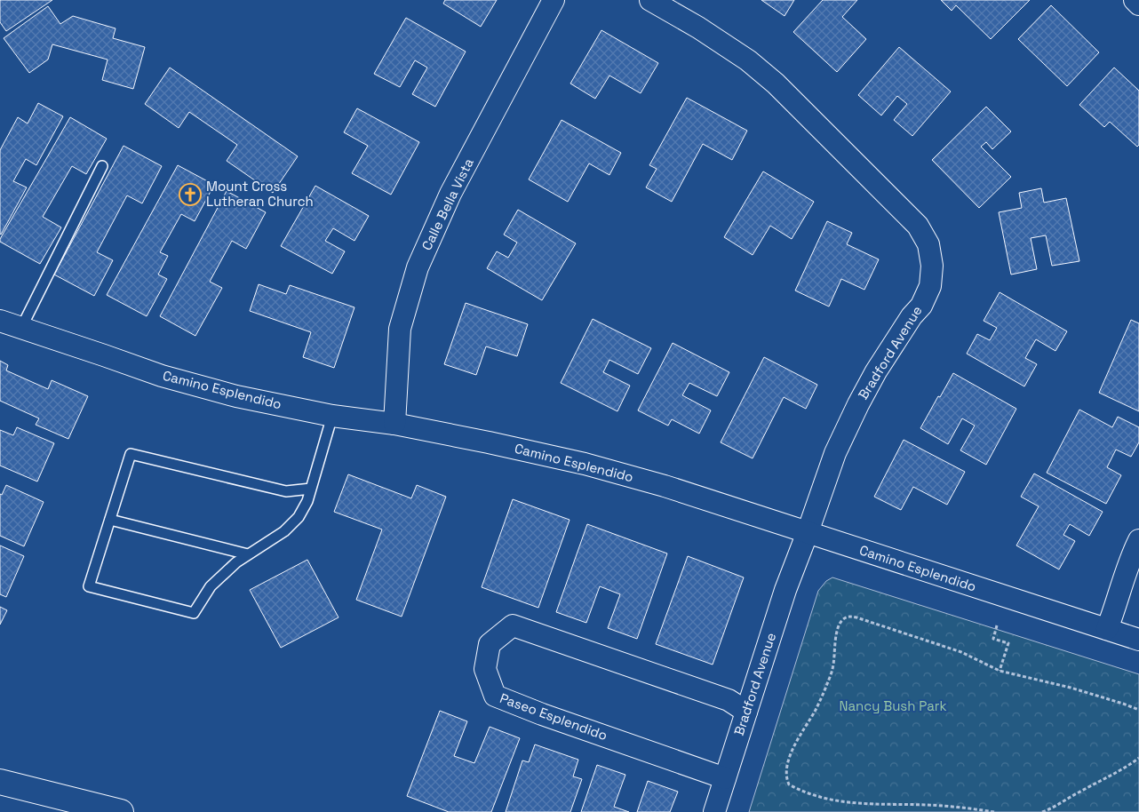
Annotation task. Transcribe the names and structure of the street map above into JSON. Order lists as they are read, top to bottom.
{
  "streets": {
    "street": [
      "Calle Bella Vista",
      "Bradford Avenue",
      "Camino Esplendido",
      "Paseo Esplendido"
    ]
  },
  "crossings": [
    ["Calle Bella Vista", "Camino Esplendido"],
    ["Bradford Avenue", "Camino Esplendido"],
    ["Bradford Avenue", "Paseo Esplendido"]
  ],
  "parks": ["Nancy Bush Park"],
  "places": {
    "church": ["Mount Cross Lutheran Church"]
  }
}
